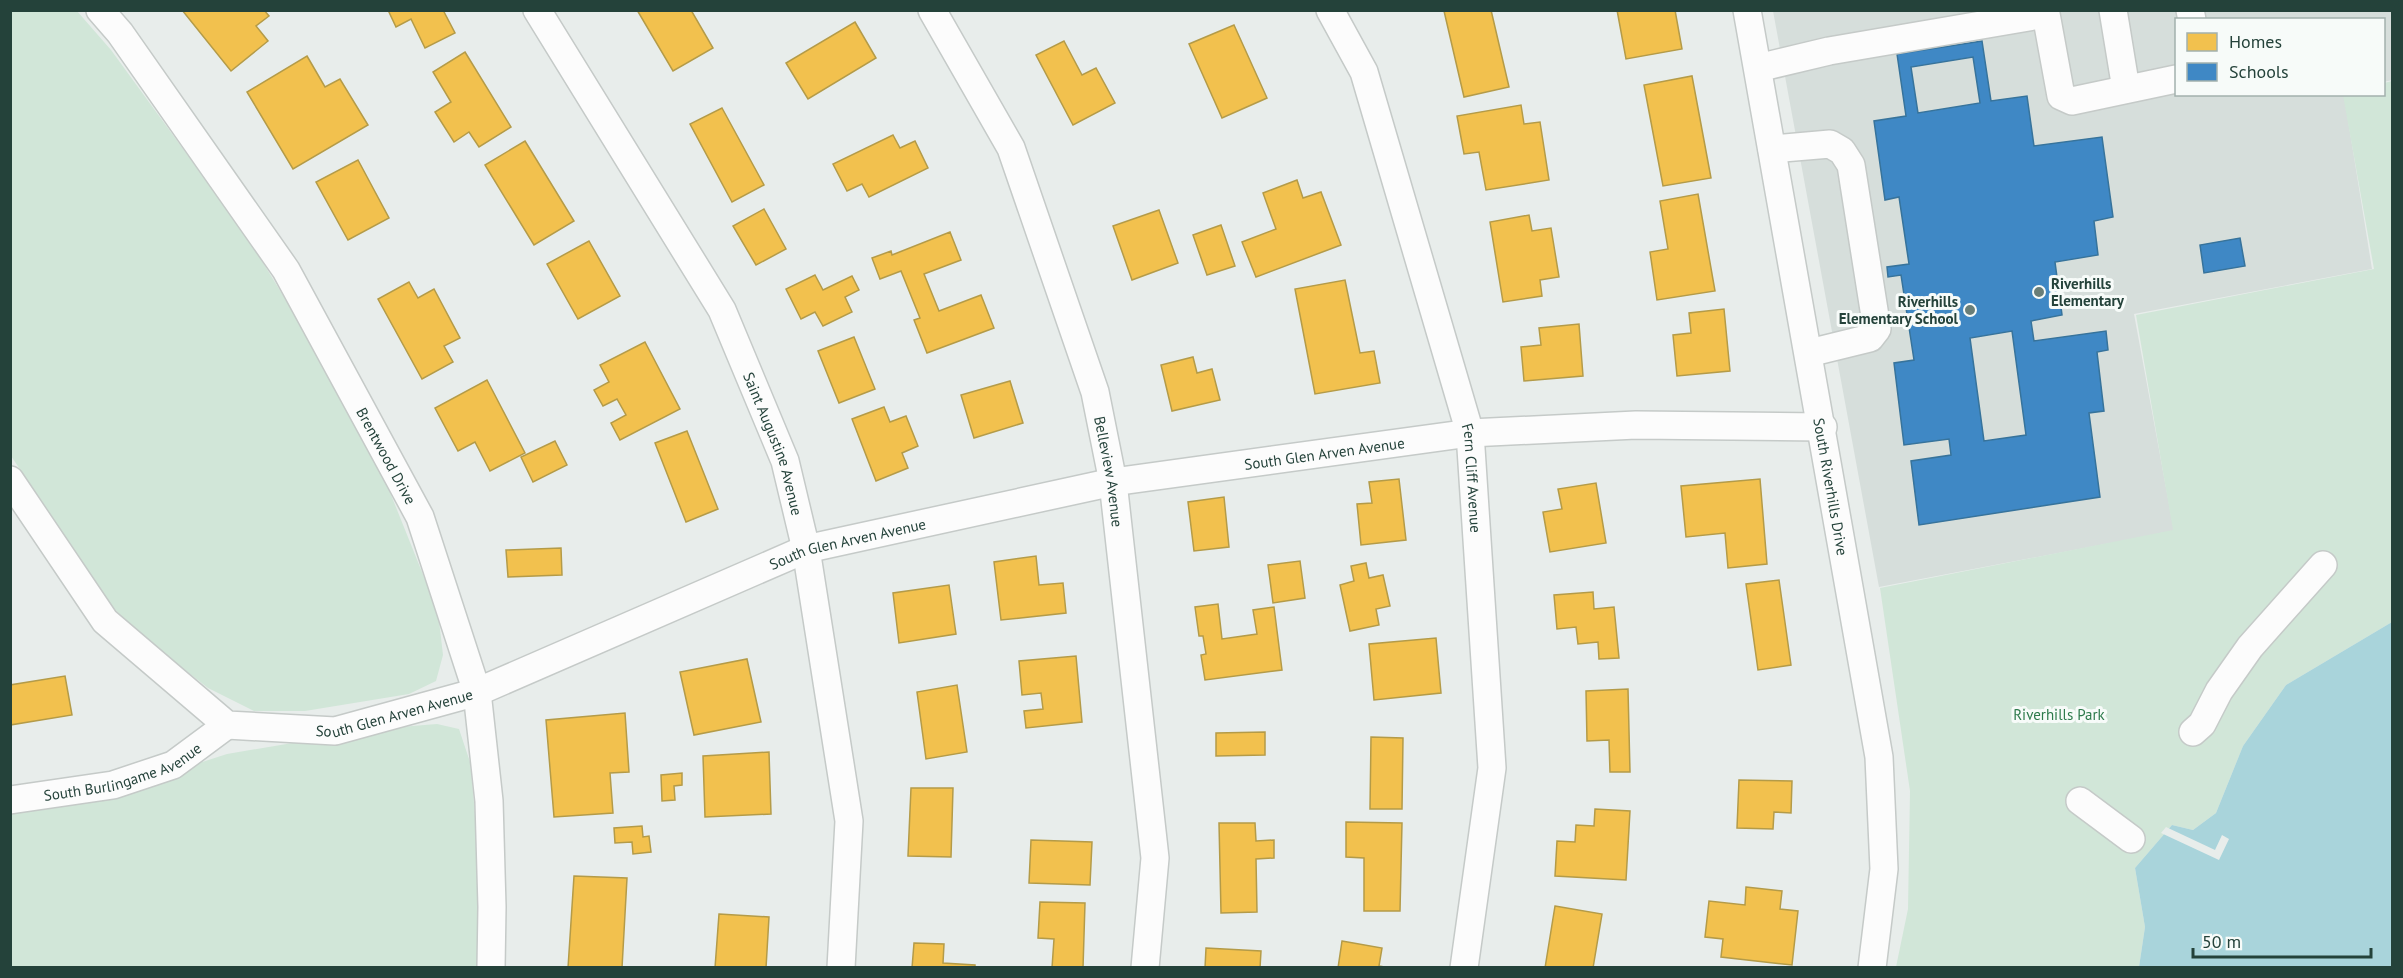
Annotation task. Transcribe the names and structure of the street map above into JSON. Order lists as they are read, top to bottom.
{
  "streets": {
    "street": [
      "Saint Augustine Avenue",
      "South Glen Arven Avenue",
      "Brentwood Drive",
      "Belleview Avenue",
      "Fern Cliff Avenue",
      "South Riverhills Drive",
      "South Burlingame Avenue"
    ]
  },
  "crossings": [
    ["Saint Augustine Avenue", "South Glen Arven Avenue"],
    ["South Glen Arven Avenue", "Brentwood Drive"],
    ["South Glen Arven Avenue", "Belleview Avenue"],
    ["South Glen Arven Avenue", "Fern Cliff Avenue"],
    ["South Glen Arven Avenue", "South Riverhills Drive"],
    ["South Glen Arven Avenue", "South Burlingame Avenue"]
  ],
  "parks": ["Riverhills Park"],
  "places": ["Riverhills Elementary", "Riverhills Elementary School"],
  "legend": ["Homes", "Schools"],
  "scale_bar": "50 m"
}
